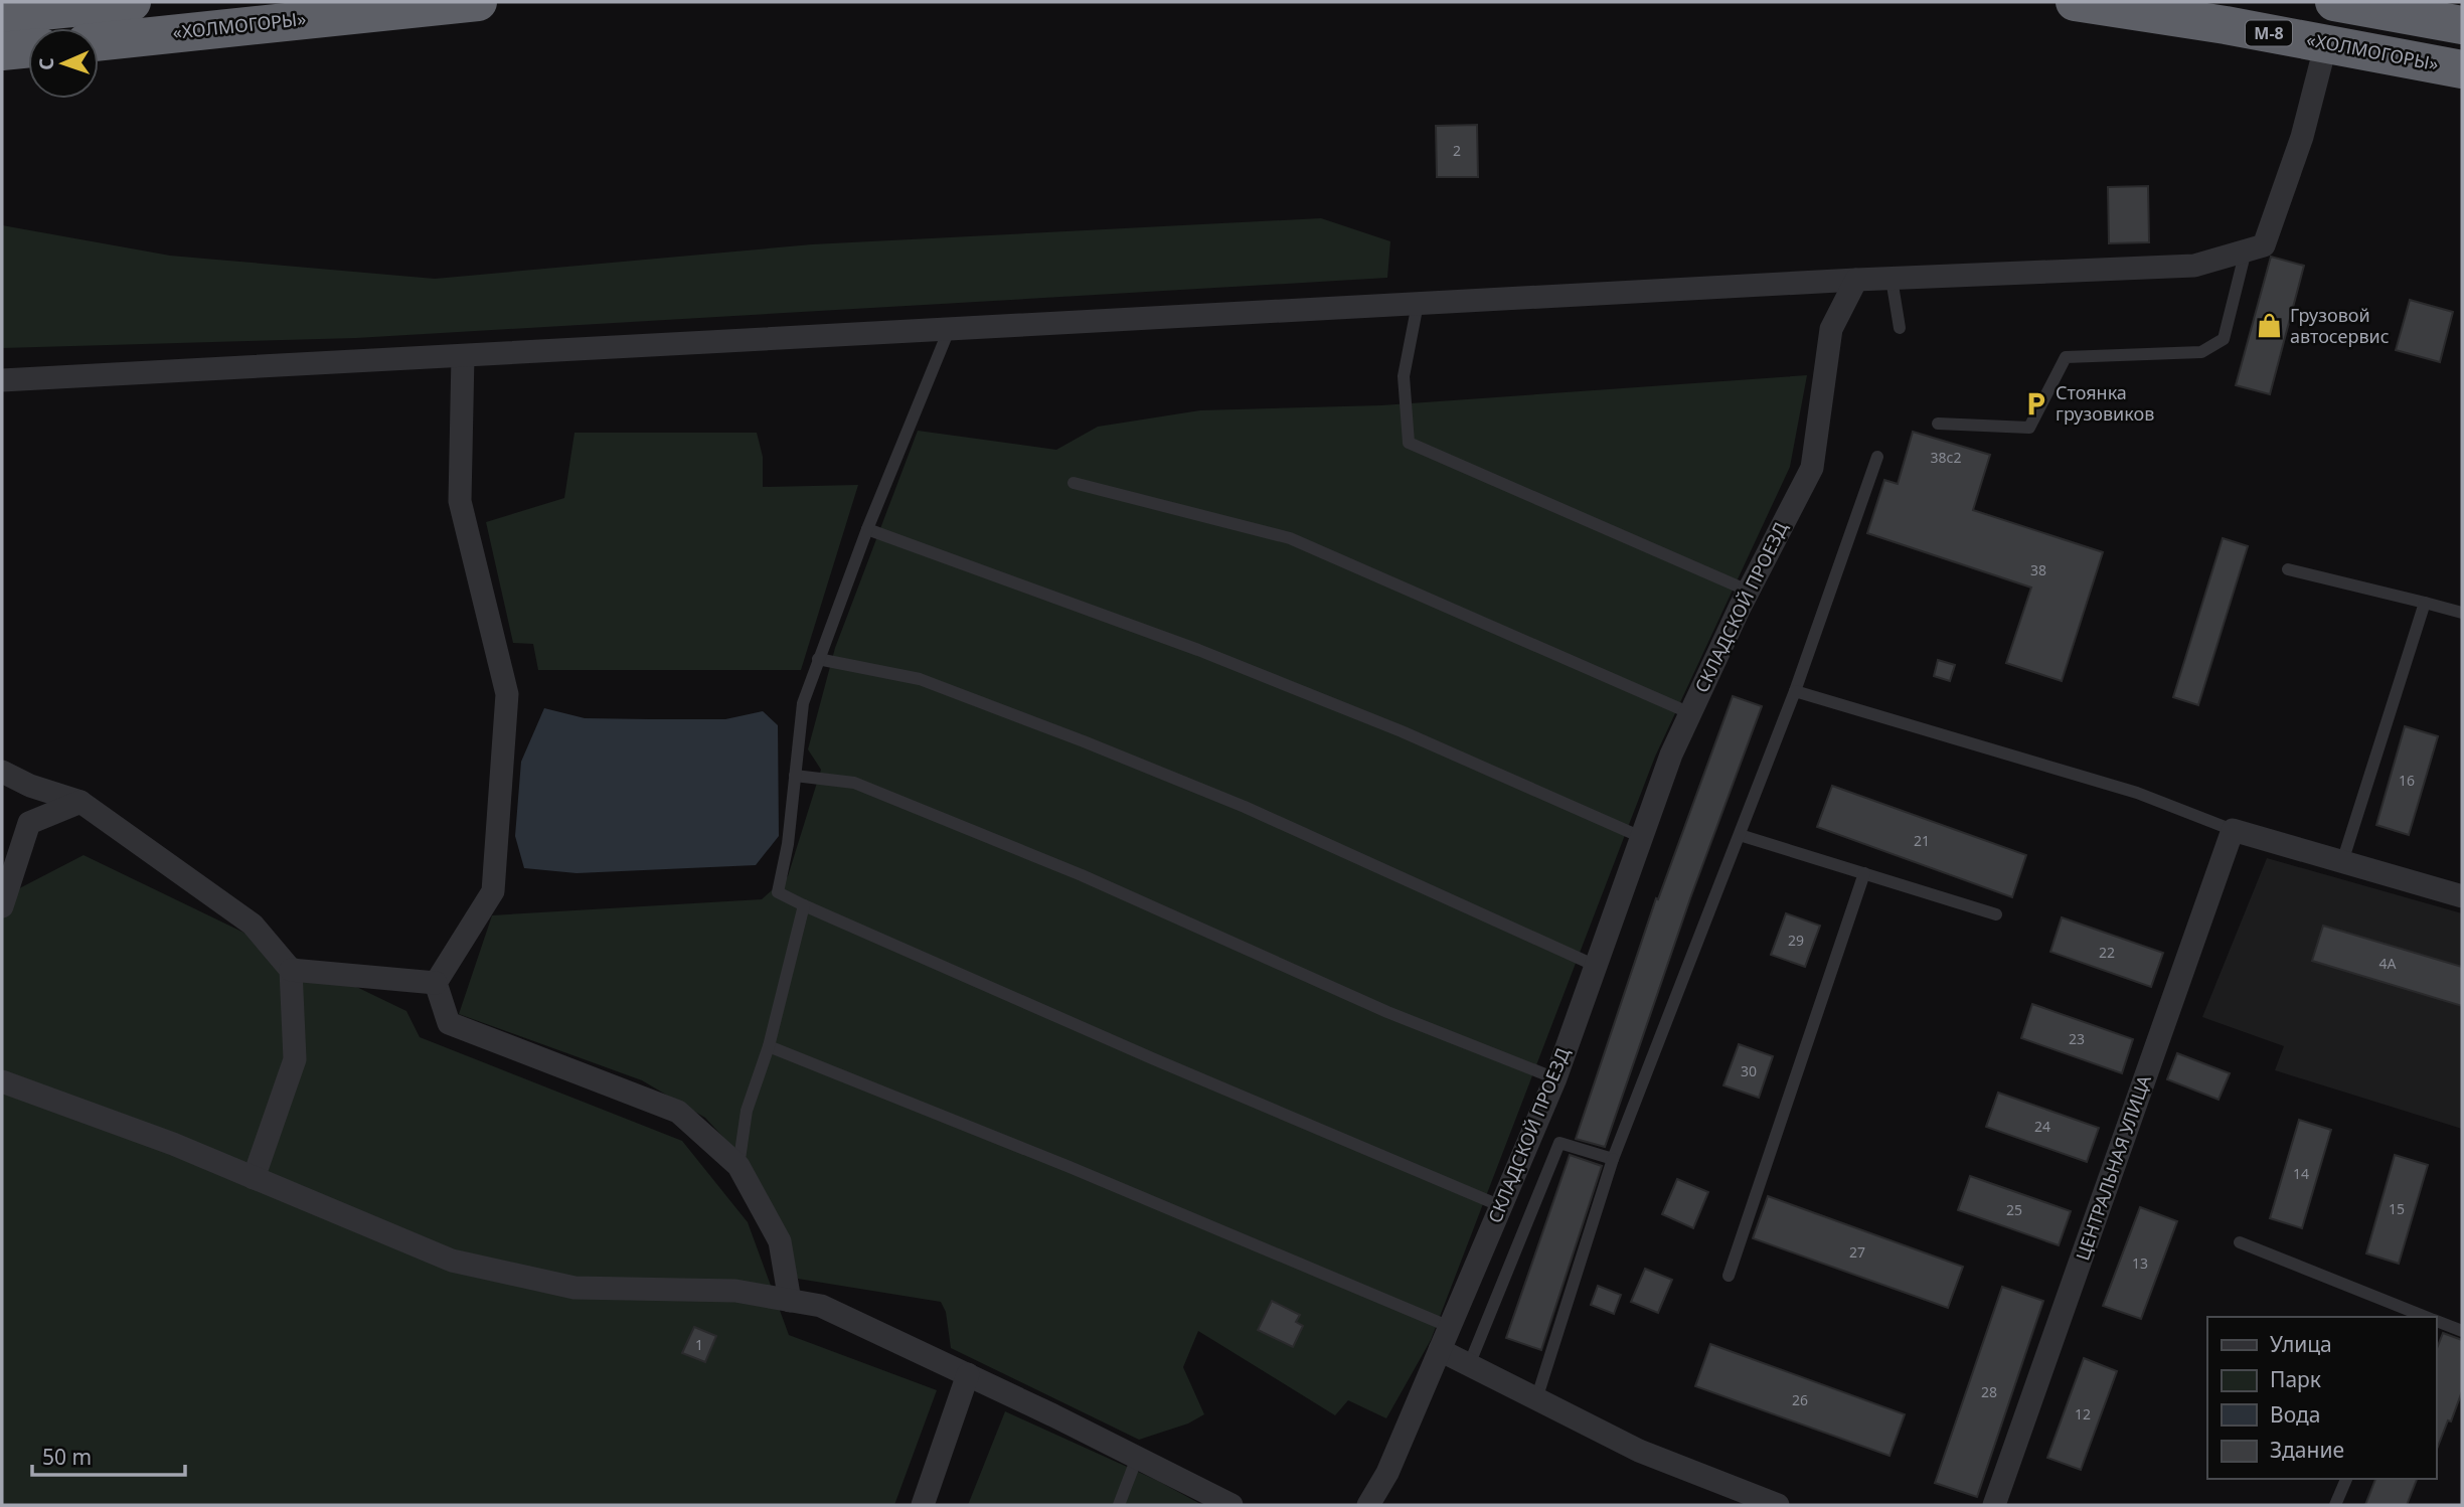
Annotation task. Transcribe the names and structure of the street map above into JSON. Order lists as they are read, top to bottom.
{
  "streets": {
    "highway": ["«ХОЛМОГОРЫ»", "М-8"],
    "street": ["СКЛАДСКОЙ ПРОЕЗД", "ЦЕНТРАЛЬНАЯ УЛИЦА"]
  },
  "places": {
    "shop": ["Грузовой автосервис"],
    "parking": ["Стоянка грузовиков"]
  },
  "house_numbers": [
    "2",
    "38с2",
    "38",
    "16",
    "21",
    "29",
    "22",
    "4А",
    "23",
    "30",
    "24",
    "14",
    "15",
    "25",
    "27",
    "13",
    "1",
    "28",
    "26",
    "12"
  ],
  "legend": [
    "Улица",
    "Парк",
    "Вода",
    "Здание"
  ],
  "scale_bar": "50 m",
  "north": "left"
}
